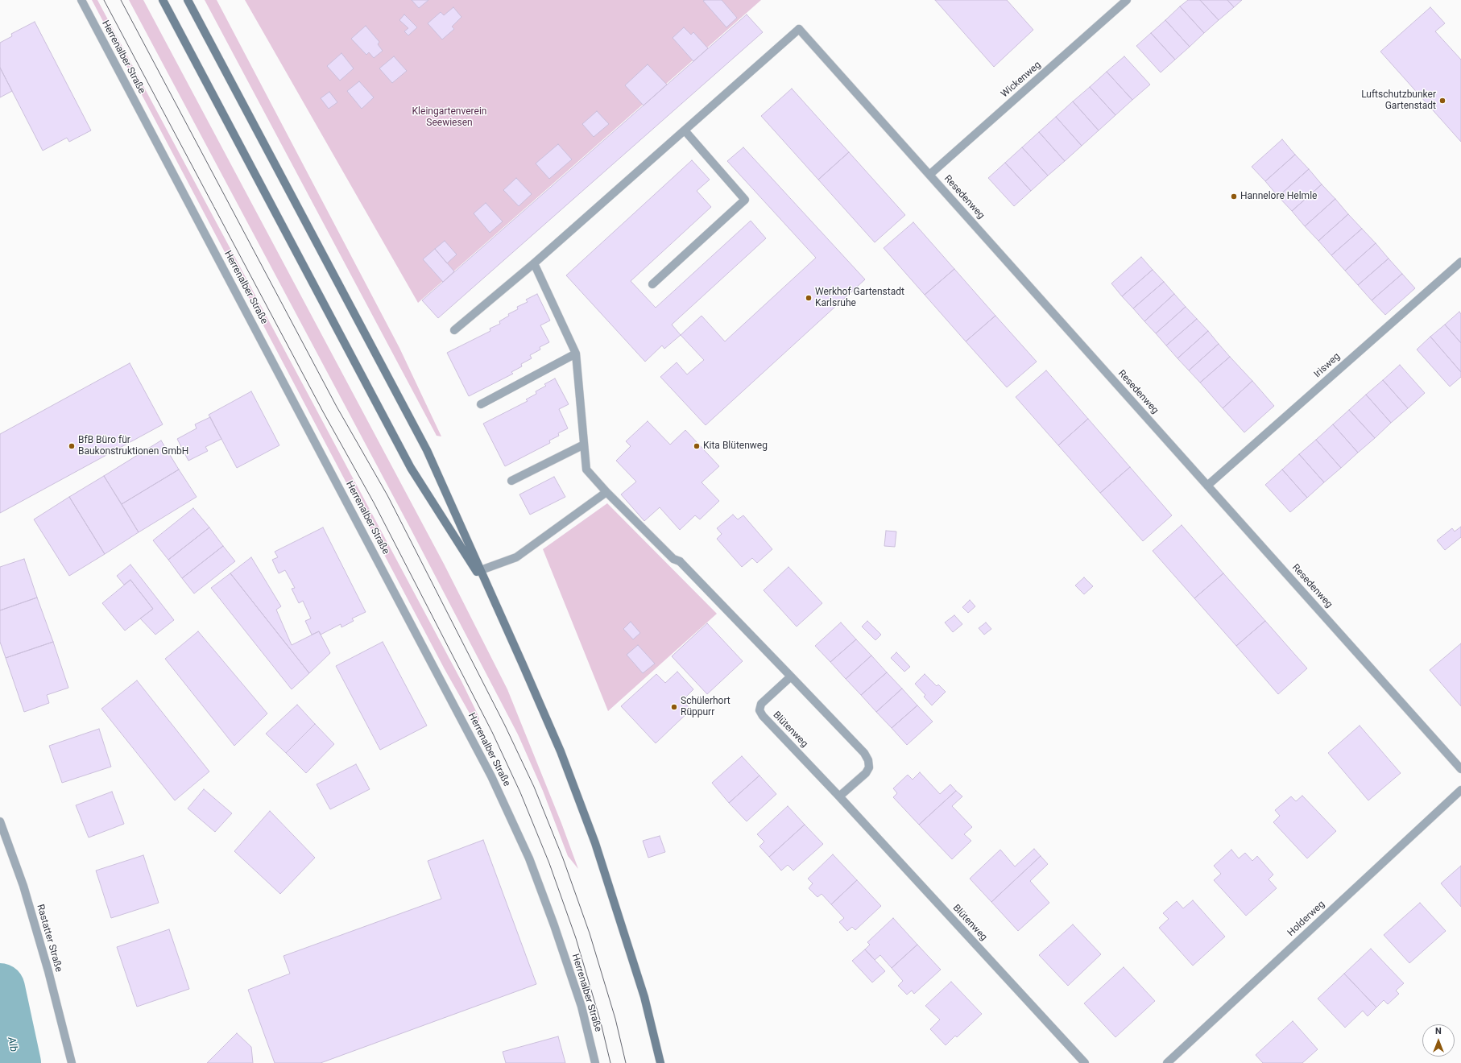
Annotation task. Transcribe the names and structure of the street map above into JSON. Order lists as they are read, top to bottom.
{
  "streets": {
    "street": [
      "Herrenalber Straße",
      "Wickenweg",
      "Resedenweg",
      "Irisweg",
      "Blütenweg",
      "Holderweg",
      "Rastatter Straße"
    ]
  },
  "crossings": [
    ["Wickenweg", "Resedenweg"],
    ["Resedenweg", "Irisweg"]
  ],
  "water": ["Alb"],
  "parks": ["Kleingartenverein Seewiesen"],
  "places": [
    "Luftschutzbunker Gartenstadt",
    "Hannelore Helmle",
    "Werkhof Gartenstadt Karlsruhe",
    "BfB Büro für Baukonstruktionen GmbH",
    "Kita Blütenweg",
    "Schülerhort Rüppurr"
  ],
  "north": "top"
}
